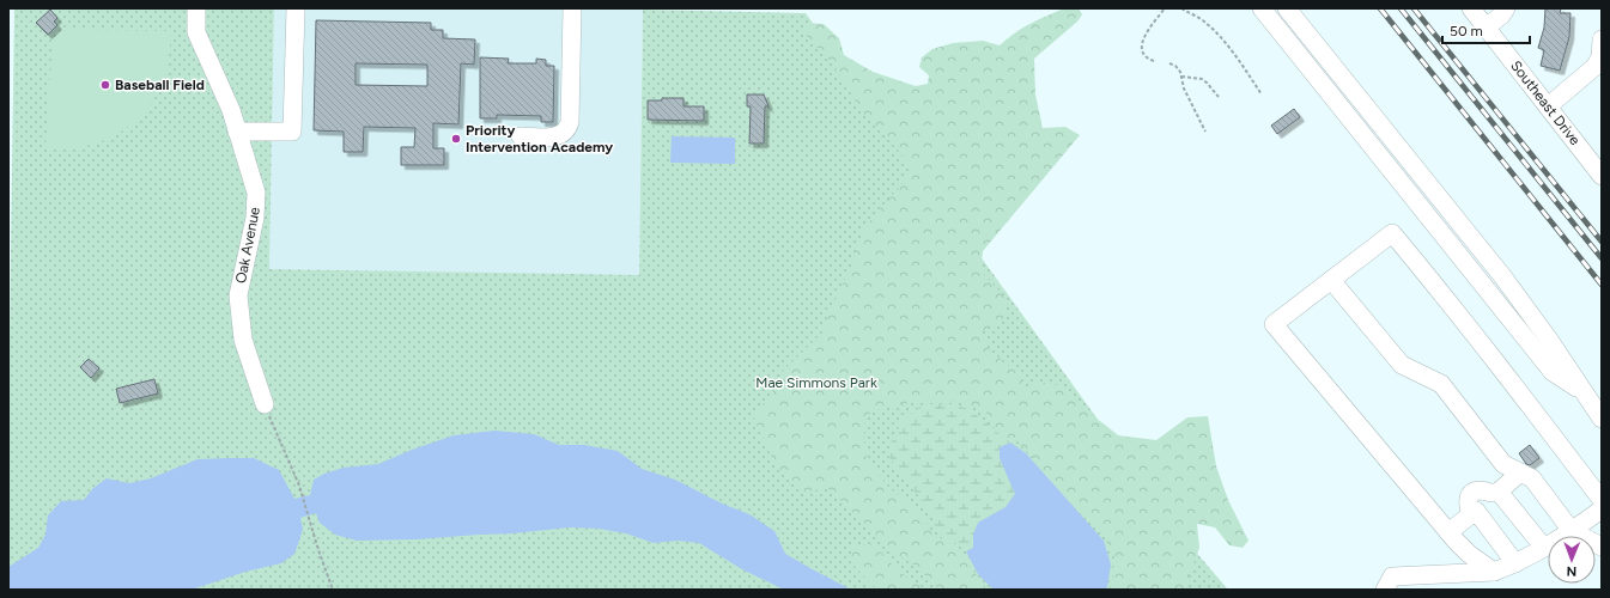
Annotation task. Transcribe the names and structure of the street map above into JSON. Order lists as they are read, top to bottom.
{
  "streets": {
    "street": ["Southeast Drive", "Oak Avenue"]
  },
  "parks": ["Mae Simmons Park"],
  "places": ["Baseball Field", "Priority Intervention Academy"],
  "scale_bar": "50 m",
  "north": "bottom"
}
